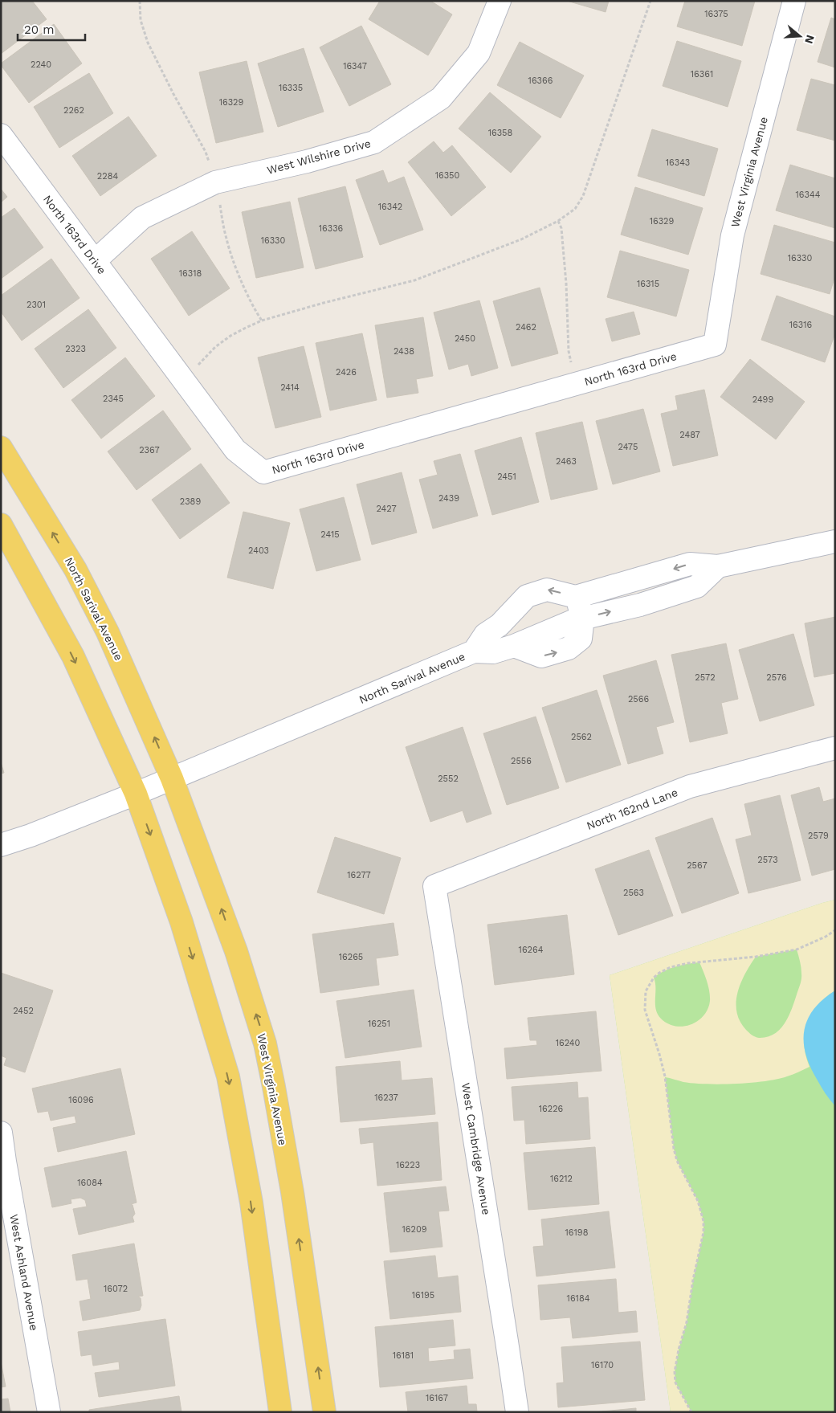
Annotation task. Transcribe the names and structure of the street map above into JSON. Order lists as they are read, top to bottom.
{
  "streets": {
    "main road": ["West Virginia Avenue", "North Sarival Avenue"],
    "street": [
      "West Wilshire Drive",
      "North 163rd Drive",
      "North 162nd Lane",
      "West Cambridge Avenue",
      "West Ashland Avenue"
    ]
  },
  "crossings": [
    ["West Wilshire Drive", "North 163rd Drive"],
    ["West Virginia Avenue", "North 163rd Drive"],
    ["West Virginia Avenue", "North Sarival Avenue"],
    ["North 162nd Lane", "West Cambridge Avenue"]
  ],
  "one_way": ["West Virginia Avenue"],
  "house_numbers": [
    "16375",
    "2240",
    "16347",
    "16361",
    "16366",
    "16335",
    "16329",
    "2262",
    "16358",
    "16343",
    "16350",
    "2284",
    "16344",
    "16342",
    "16329",
    "16336",
    "16330",
    "16330",
    "16318",
    "16315",
    "2301",
    "16316",
    "2462",
    "2450",
    "2323",
    "2438",
    "2426",
    "2414",
    "2345",
    "2499",
    "2487",
    "2475",
    "2367",
    "2463",
    "2451",
    "2439",
    "2389",
    "2427",
    "2415",
    "2403",
    "2572",
    "2576",
    "2566",
    "2562",
    "2556",
    "2552",
    "2579",
    "2573",
    "2567",
    "16277",
    "2563",
    "16264",
    "16265",
    "2452",
    "16251",
    "16240",
    "16237",
    "16096",
    "16226",
    "16223",
    "16212",
    "16084",
    "16209",
    "16198",
    "16072",
    "16195",
    "16184",
    "16181",
    "16170",
    "16167"
  ],
  "scale_bar": "20 m",
  "north": "right"
}
